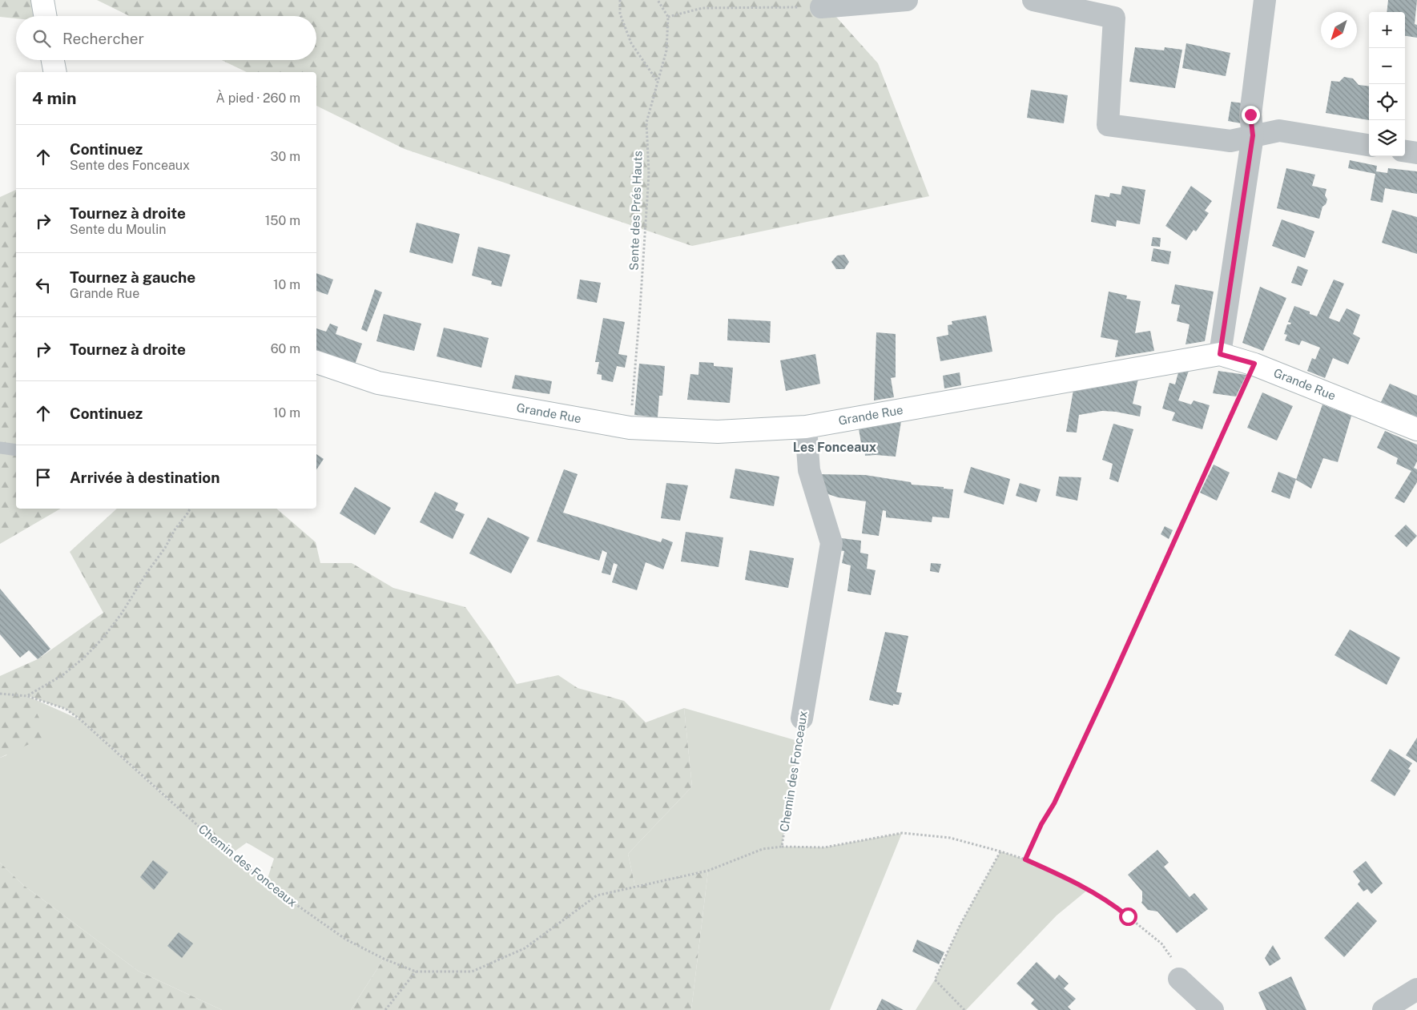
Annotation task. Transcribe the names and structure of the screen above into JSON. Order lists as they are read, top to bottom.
{
  "streets": {
    "street": ["Grande Rue", "Chemin des Fonceaux"],
    "path": ["Sente des Prés Hauts"]
  },
  "crossings": [
    ["Sente des Prés Hauts", "Grande Rue"],
    ["Grande Rue", "Chemin des Fonceaux"]
  ],
  "districts": ["Les Fonceaux"],
  "north": "bottom left",
  "page": {
    "map_buttons": ["+", "−"],
    "search": "Rechercher",
    "heading": ["4 min", "À pied · 260 m"],
    "list": [
      ["Continuez", "Sente des Fonceaux", "30 m"],
      ["Tournez à droite", "Sente du Moulin", "150 m"],
      ["Tournez à gauche", "Grande Rue", "10 m"],
      ["Tournez à droite", "60 m"],
      ["Continuez", "10 m"],
      "Arrivée à destination"
    ]
  }
}
